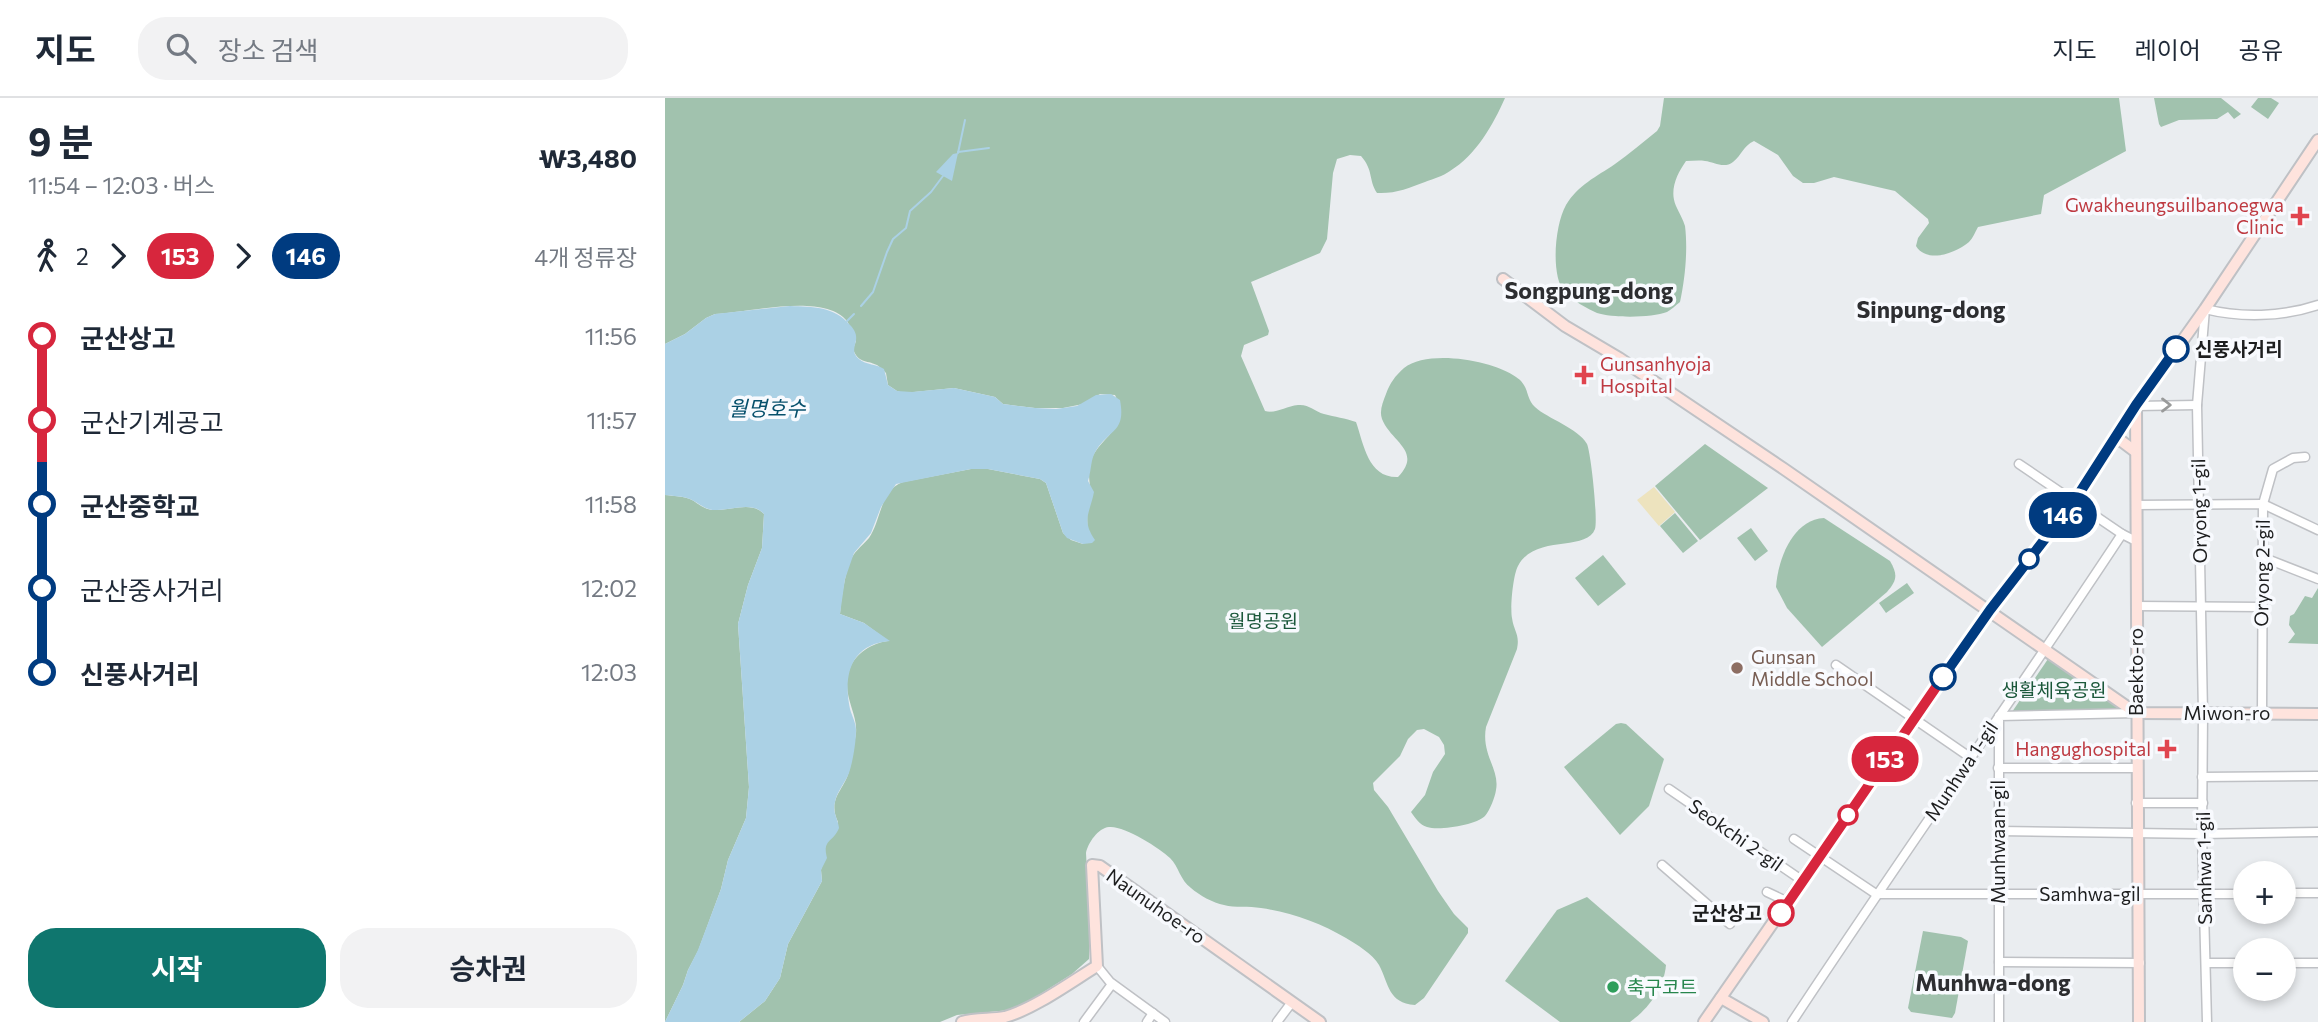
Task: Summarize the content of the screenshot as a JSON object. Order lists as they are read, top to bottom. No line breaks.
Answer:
{"streets":{"street":["Oryong 1-gil","Oryong 2-gil","Baekto-ro","Miwon-ro","Munhwa 1-gil","Seokchi 2-gil","Munhwaan-gil","Samhwa 1-gil","Samhwa-gil","Naunuhoe-ro"]},"crossings":[["Oryong 1-gil","Miwon-ro"],["Oryong 1-gil","Samhwa 1-gil"],["Oryong 2-gil","Miwon-ro"],["Baekto-ro","Miwon-ro"],["Baekto-ro","Samhwa-gil"],["Miwon-ro","Samhwa 1-gil"],["Munhwa 1-gil","Munhwaan-gil"],["Munhwa 1-gil","Samhwa-gil"],["Munhwaan-gil","Samhwa-gil"],["Samhwa 1-gil","Samhwa-gil"]],"districts":["Songpung-dong","Sinpung-dong","Munhwa-dong"],"water":["월명호수"],"parks":["월명공원","생활체육공원"],"places":{"health":["Gwakheungsuilbanoegwa Clinic","Gunsanhyoja Hospital","Hangughospital"],"other":["신풍사거리","Gunsan Middle School","군산상고","축구코트"]},"lines":["bus line 146","bus line 153"],"page":{"header":"지도","search":"장소 검색","nav":["지도","레이어","공유"],"heading":["9 분","11:54 – 12:03 · 버스","₩3,480"],"on_map":["153","146"],"legs":["2","153","146","4개 정류장"],"list":[{"name":"군산상고","value":"11:56"},{"name":"군산기계공고","value":"11:57"},{"name":"군산중학교","value":"11:58"},{"name":"군산중사거리","value":"12:02"},{"name":"신풍사거리","value":"12:03"}],"map_buttons":["+","−"],"buttons":["시작","승차권"]}}
